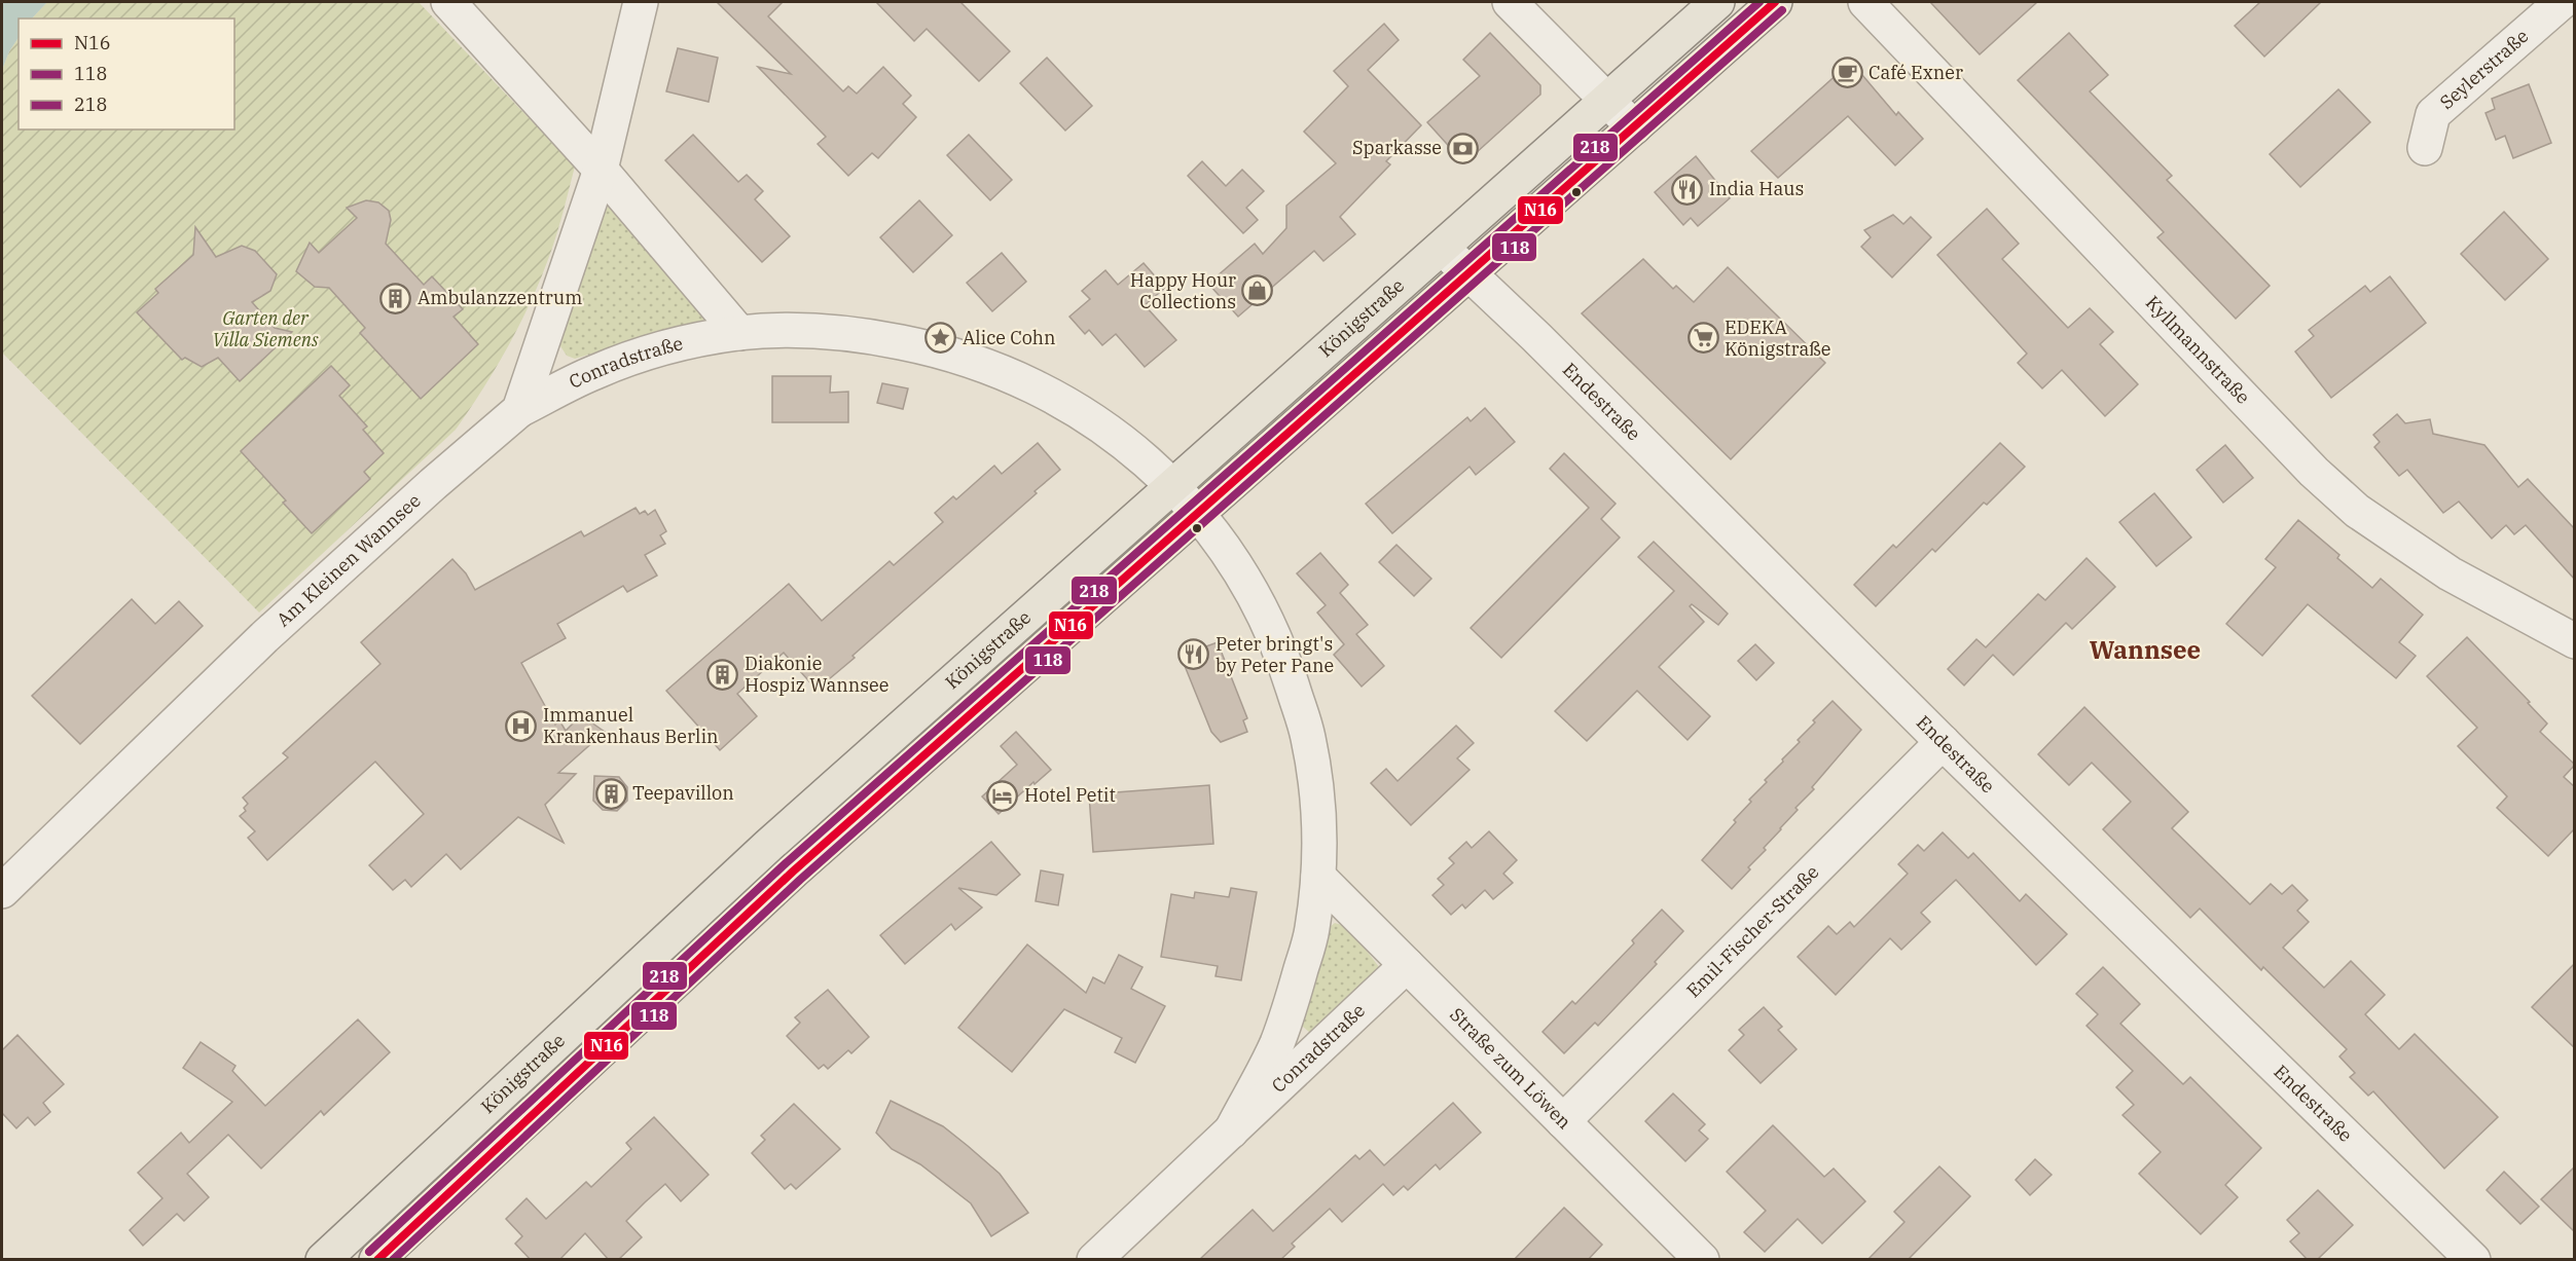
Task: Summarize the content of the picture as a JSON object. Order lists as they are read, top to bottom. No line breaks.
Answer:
{"streets":{"main road":["Königstraße"],"street":["Seylerstraße","Kyllmannstraße","Conradstraße","Endestraße","Am Kleinen Wannsee","Emil-Fischer-Straße","Straße zum Löwen"]},"crossings":[["Königstraße","Conradstraße"],["Königstraße","Endestraße"],["Conradstraße","Am Kleinen Wannsee"],["Conradstraße","Straße zum Löwen"],["Endestraße","Emil-Fischer-Straße"],["Emil-Fischer-Straße","Straße zum Löwen"]],"districts":["Wannsee"],"parks":["Garten der Villa Siemens"],"places":{"cafe":["Café Exner"],"bank":["Sparkasse"],"restaurant":["India Haus","Peter bringt's by Peter Pane"],"shop":["Happy Hour Collections"],"building":["Ambulanzzentrum","Diakonie Hospiz Wannsee","Teepavillon"],"place":["Alice Cohn"],"supermarket":["EDEKA Königstraße"],"hospital":["Immanuel Krankenhaus Berlin"],"hotel":["Hotel Petit"]},"lines":["transit line N16","transit line 218","transit line 118"],"legend":["N16","118","218"]}
